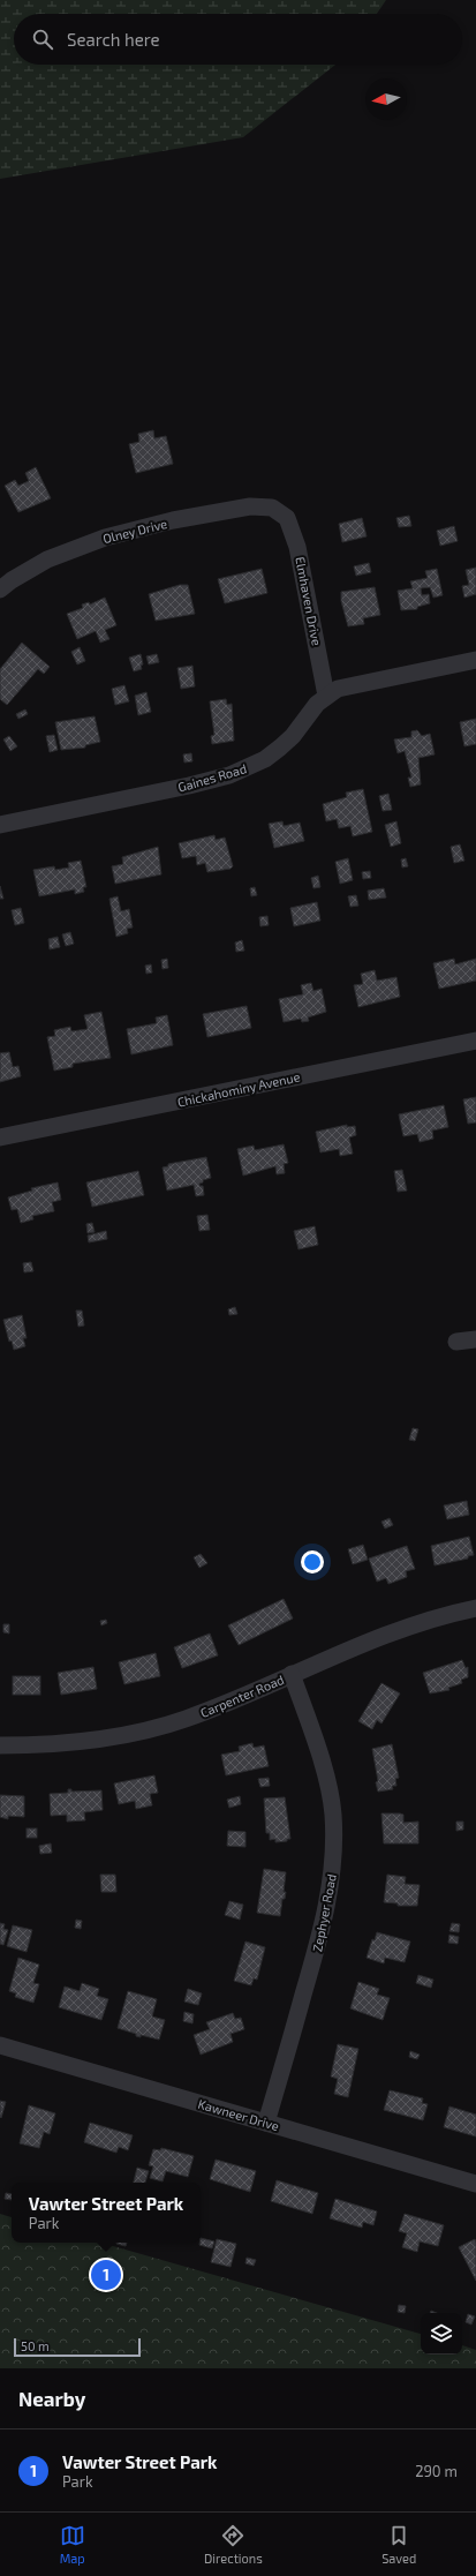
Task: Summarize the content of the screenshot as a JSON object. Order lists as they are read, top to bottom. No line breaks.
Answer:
{"streets":{"street":["Olney Drive","Elmhaven Drive","Gaines Road","Chickahominy Avenue","Carpenter Road","Zephyer Road","Kawneer Drive"]},"crossings":[["Olney Drive","Elmhaven Drive"],["Elmhaven Drive","Gaines Road"],["Carpenter Road","Zephyer Road"],["Zephyer Road","Kawneer Drive"]],"scale_bar":"50 m","north":"left","page":{"search":"Search here","popup":["Vawter Street Park","Park"],"pins":"1","scale":"50 m","heading":"Nearby","list":[{"mark":"1","name":"Vawter Street Park","note":"Park","value":"290 m"}],"nav":["Map","Directions","Saved"]}}
